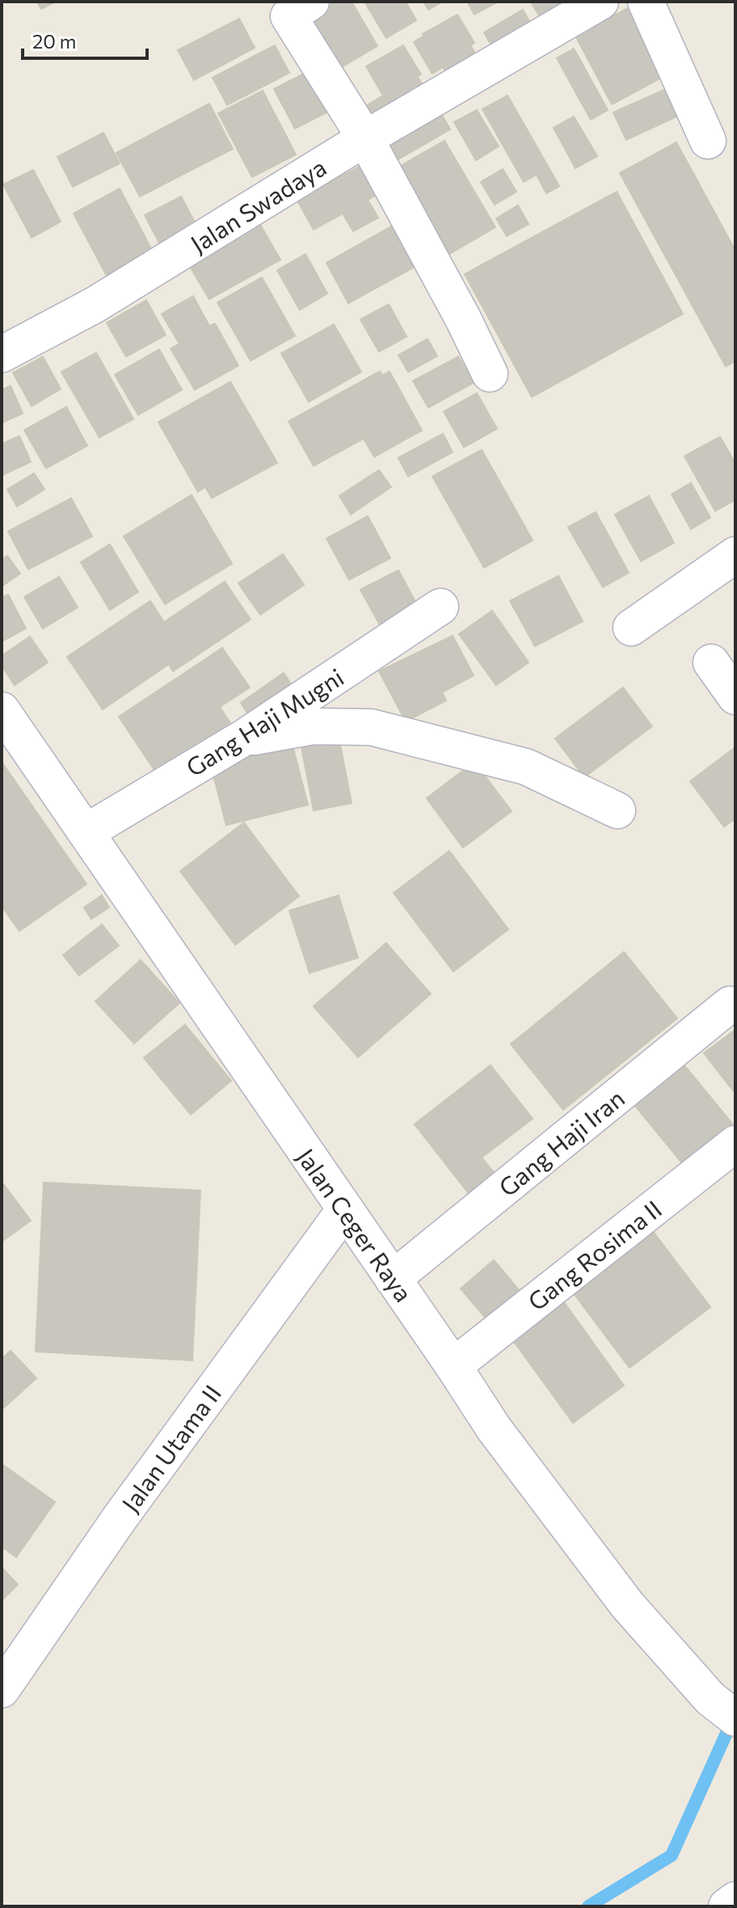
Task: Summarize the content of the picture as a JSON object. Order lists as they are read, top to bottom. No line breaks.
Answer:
{"streets":{"street":["Jalan Swadaya","Gang Haji Mugni","Gang Haji Iran","Jalan Ceger Raya","Gang Rosima II","Jalan Utama II"]},"crossings":[["Gang Haji Mugni","Jalan Ceger Raya"],["Gang Haji Iran","Jalan Ceger Raya"],["Jalan Ceger Raya","Gang Rosima II"],["Jalan Ceger Raya","Jalan Utama II"]],"scale_bar":"20 m"}
